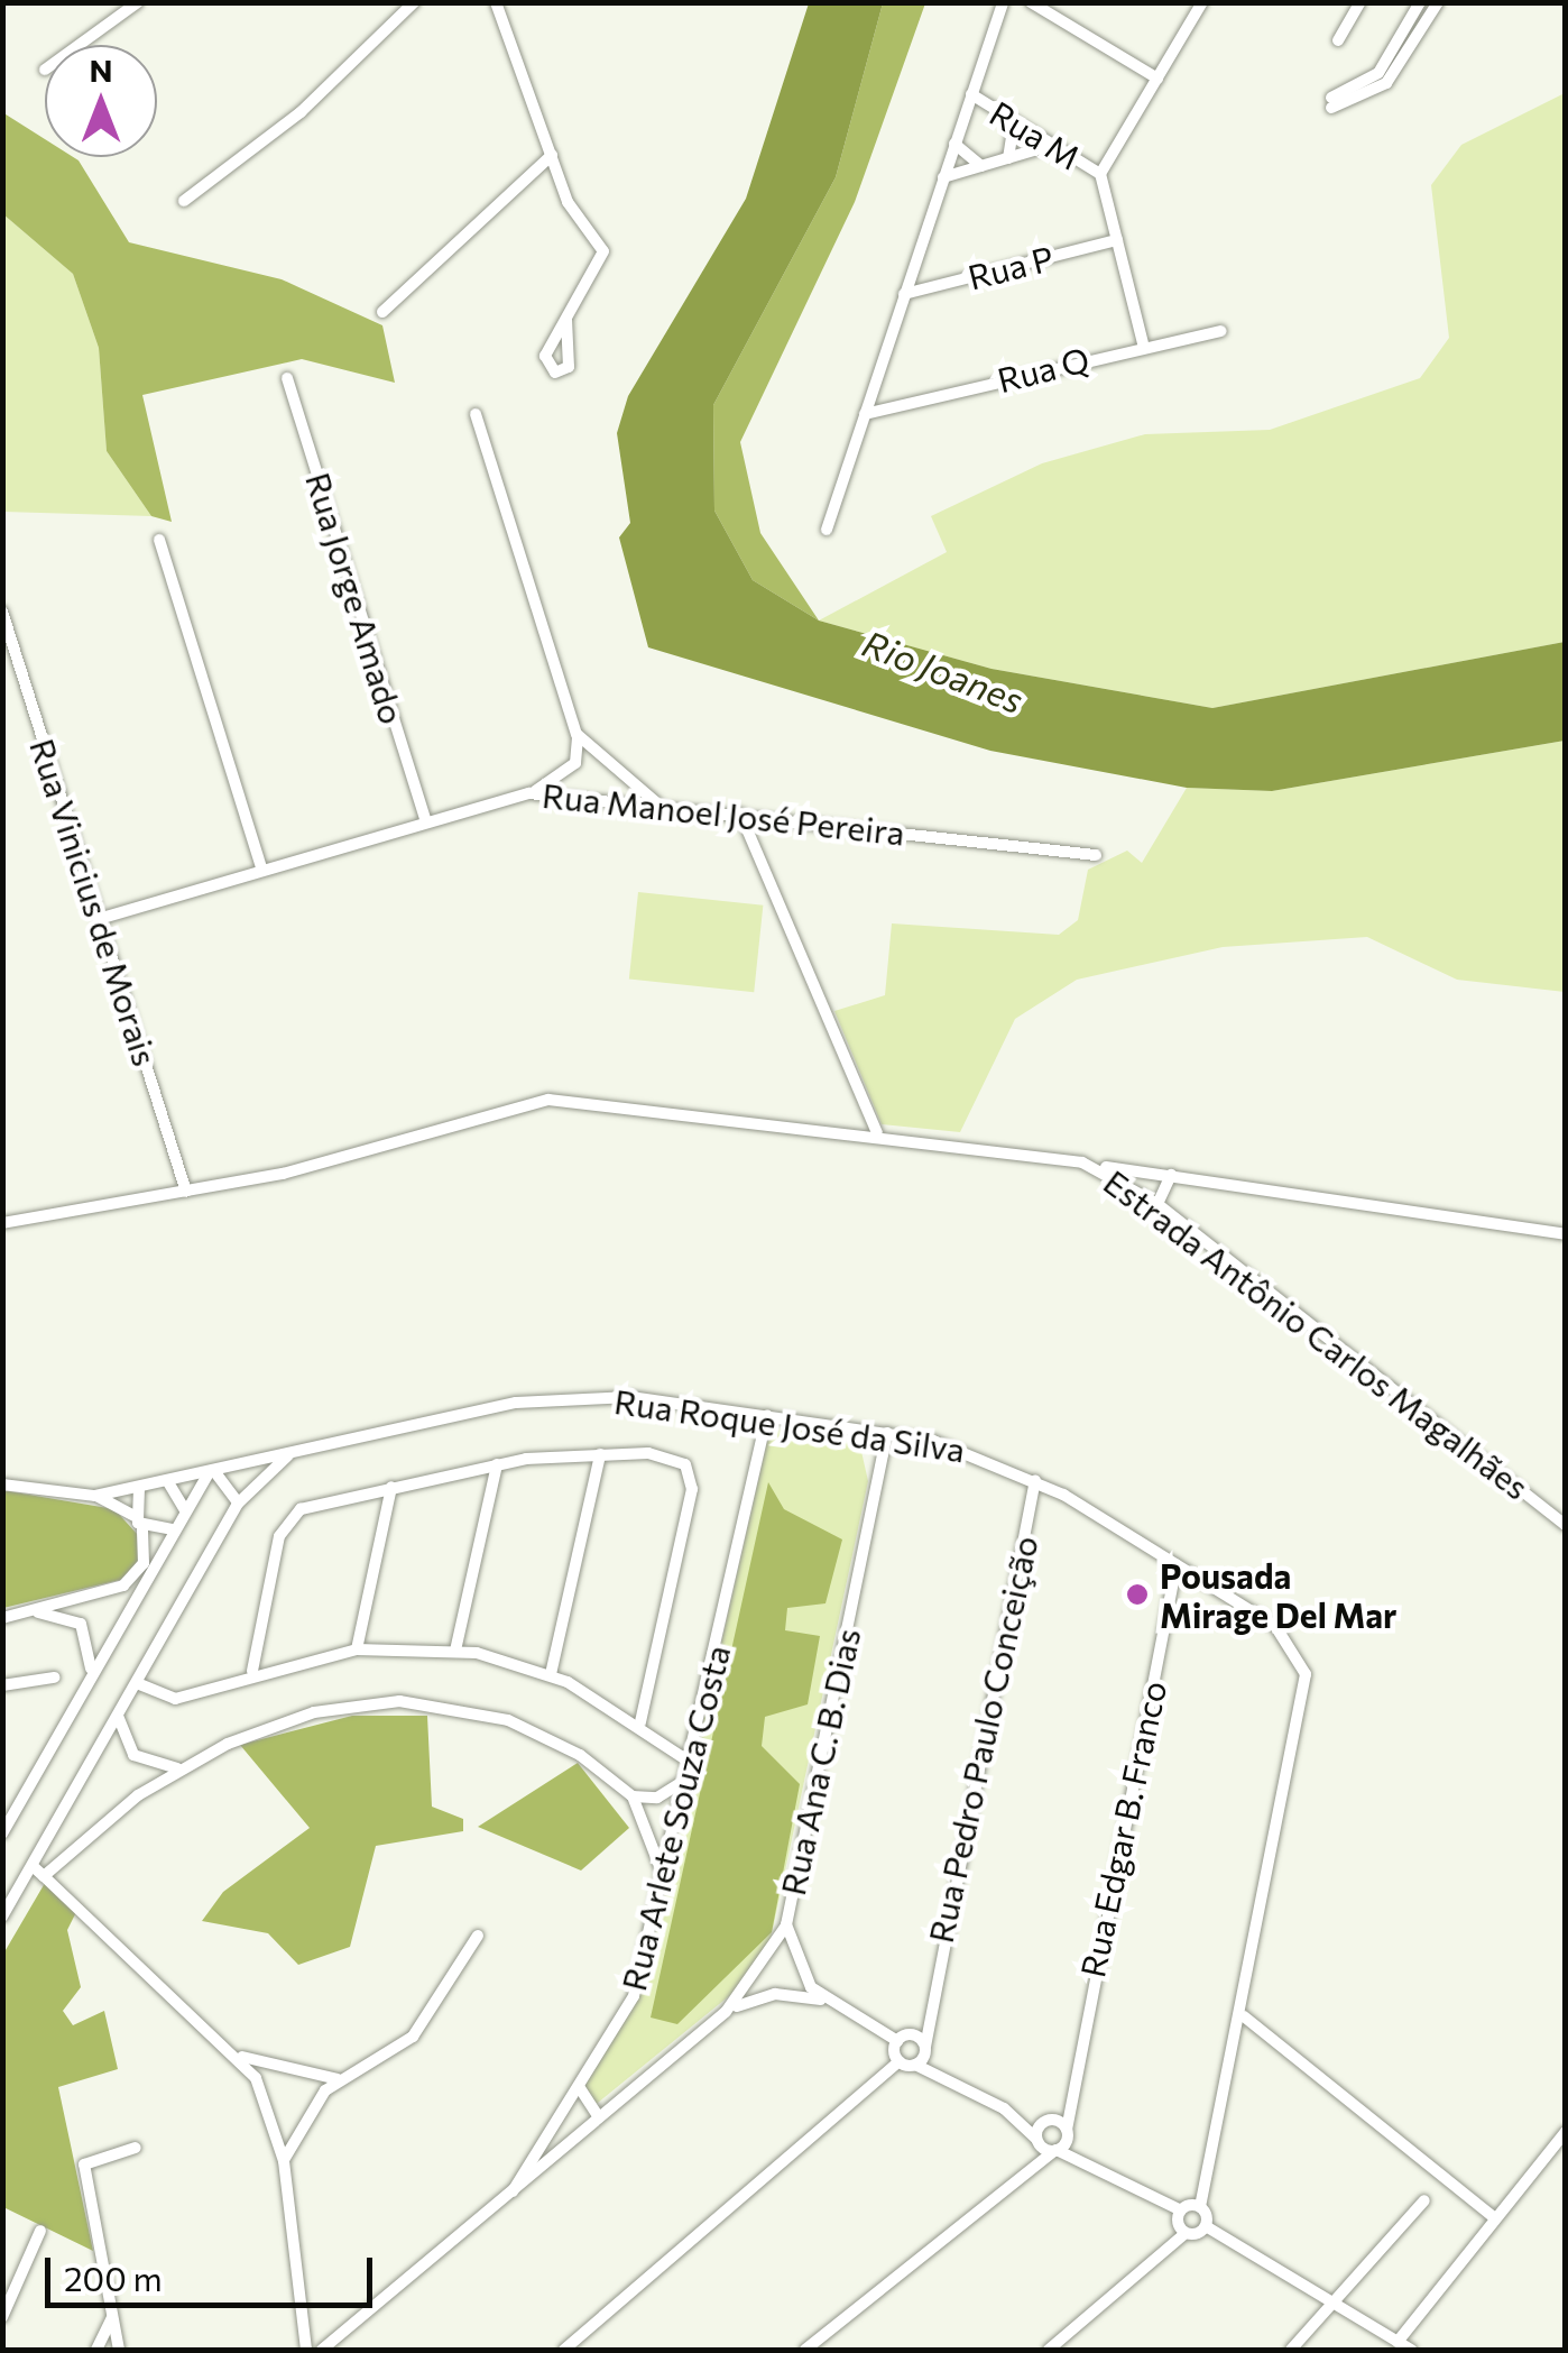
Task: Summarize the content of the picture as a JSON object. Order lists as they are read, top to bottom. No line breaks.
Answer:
{"streets":{"street":["Rua M","Rua P","Rua Q","Rua Jorge Amado","Rua Manoel José Pereira","Rua Vinicius de Morais","Estrada Antônio Carlos Magalhães","Rua Roque José da Silva","Rua Pedro Paulo Conceição","Rua Ana C. B. Dias","Rua Arlete Souza Costa","Rua Edgar B. Franco"]},"crossings":[["Rua Jorge Amado","Rua Manoel José Pereira"],["Rua Manoel José Pereira","Rua Vinicius de Morais"],["Rua Vinicius de Morais","Estrada Antônio Carlos Magalhães"],["Rua Roque José da Silva","Rua Pedro Paulo Conceição"],["Rua Roque José da Silva","Rua Ana C. B. Dias"],["Rua Roque José da Silva","Rua Arlete Souza Costa"],["Rua Roque José da Silva","Rua Edgar B. Franco"],["Rua Pedro Paulo Conceição","Rua Ana C. B. Dias"]],"water":["Rio Joanes"],"places":["Pousada Mirage Del Mar"],"scale_bar":"200 m","north":"top"}
